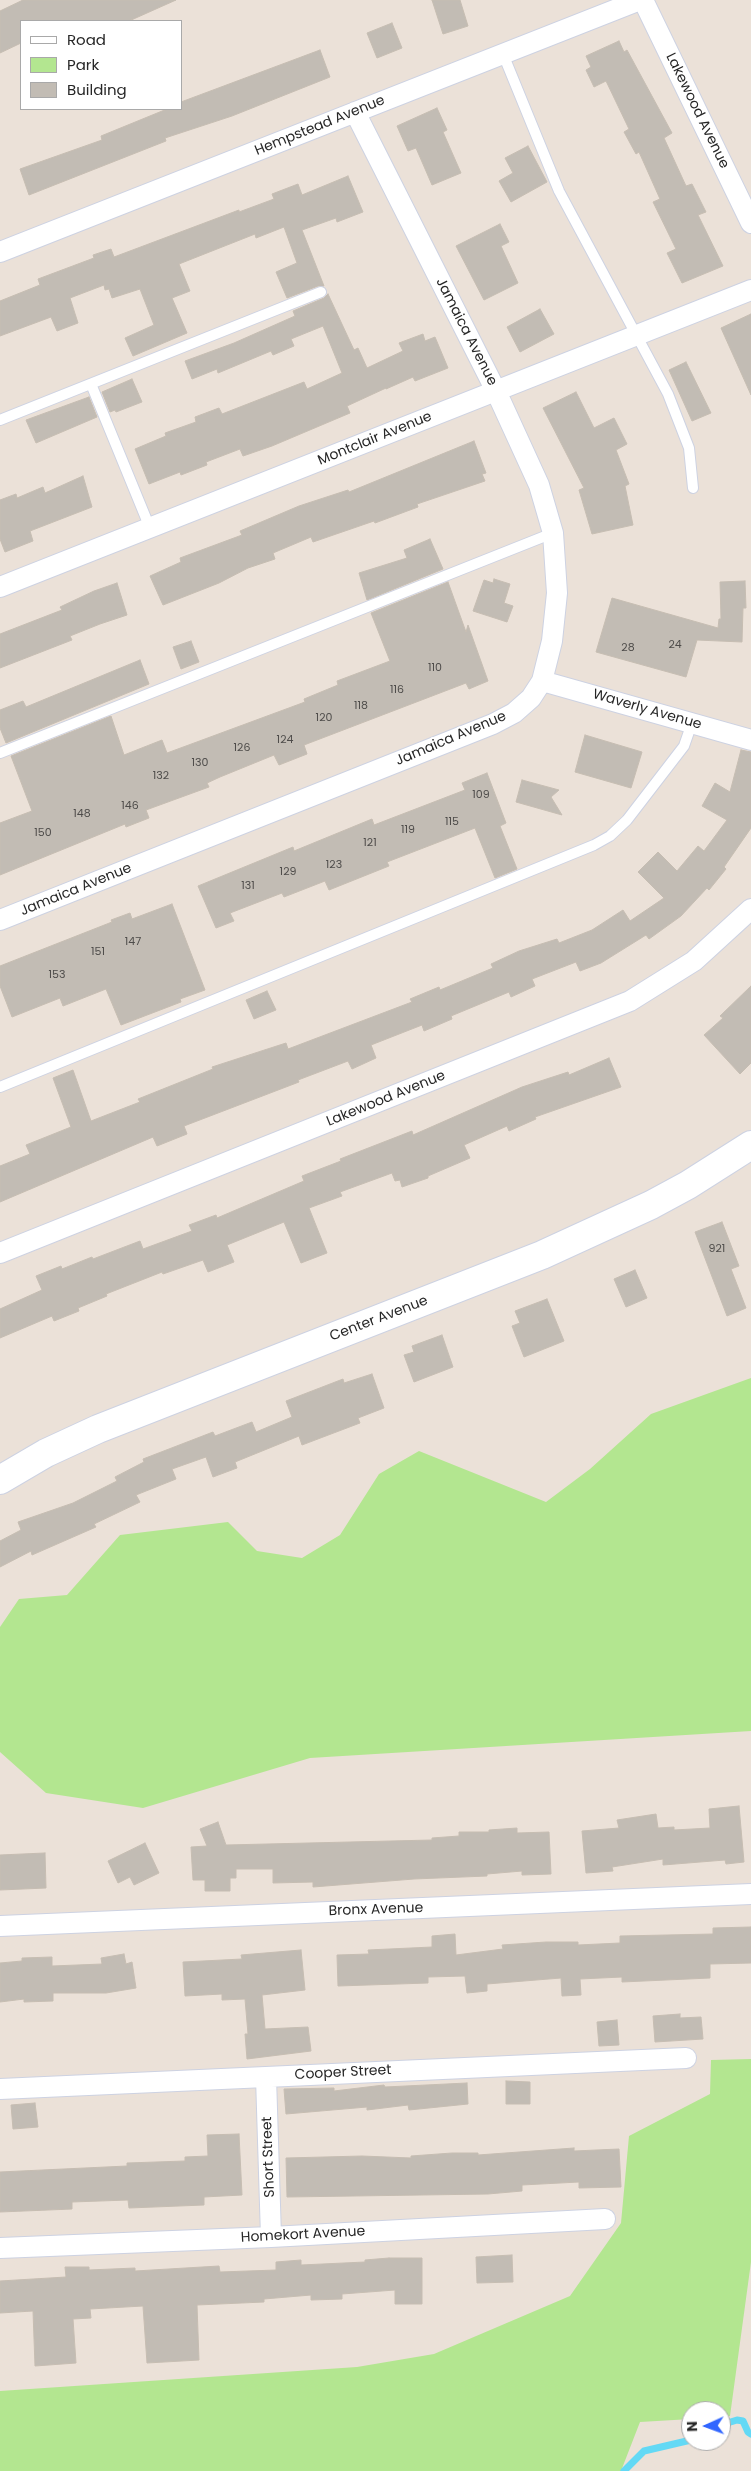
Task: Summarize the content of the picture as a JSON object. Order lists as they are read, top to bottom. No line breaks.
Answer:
{"streets":{"street":["Lakewood Avenue","Hempstead Avenue","Jamaica Avenue","Montclair Avenue","Waverly Avenue","Center Avenue","Bronx Avenue","Cooper Street","Short Street","Homekort Avenue"]},"crossings":[["Hempstead Avenue","Jamaica Avenue"],["Jamaica Avenue","Montclair Avenue"],["Jamaica Avenue","Waverly Avenue"],["Cooper Street","Short Street"],["Short Street","Homekort Avenue"]],"house_numbers":["24","28","110","116","118","120","124","126","130","132","109","146","148","115","119","150","121","123","129","131","147","151","153","921"],"legend":["Road","Park","Building"],"north":"left"}
